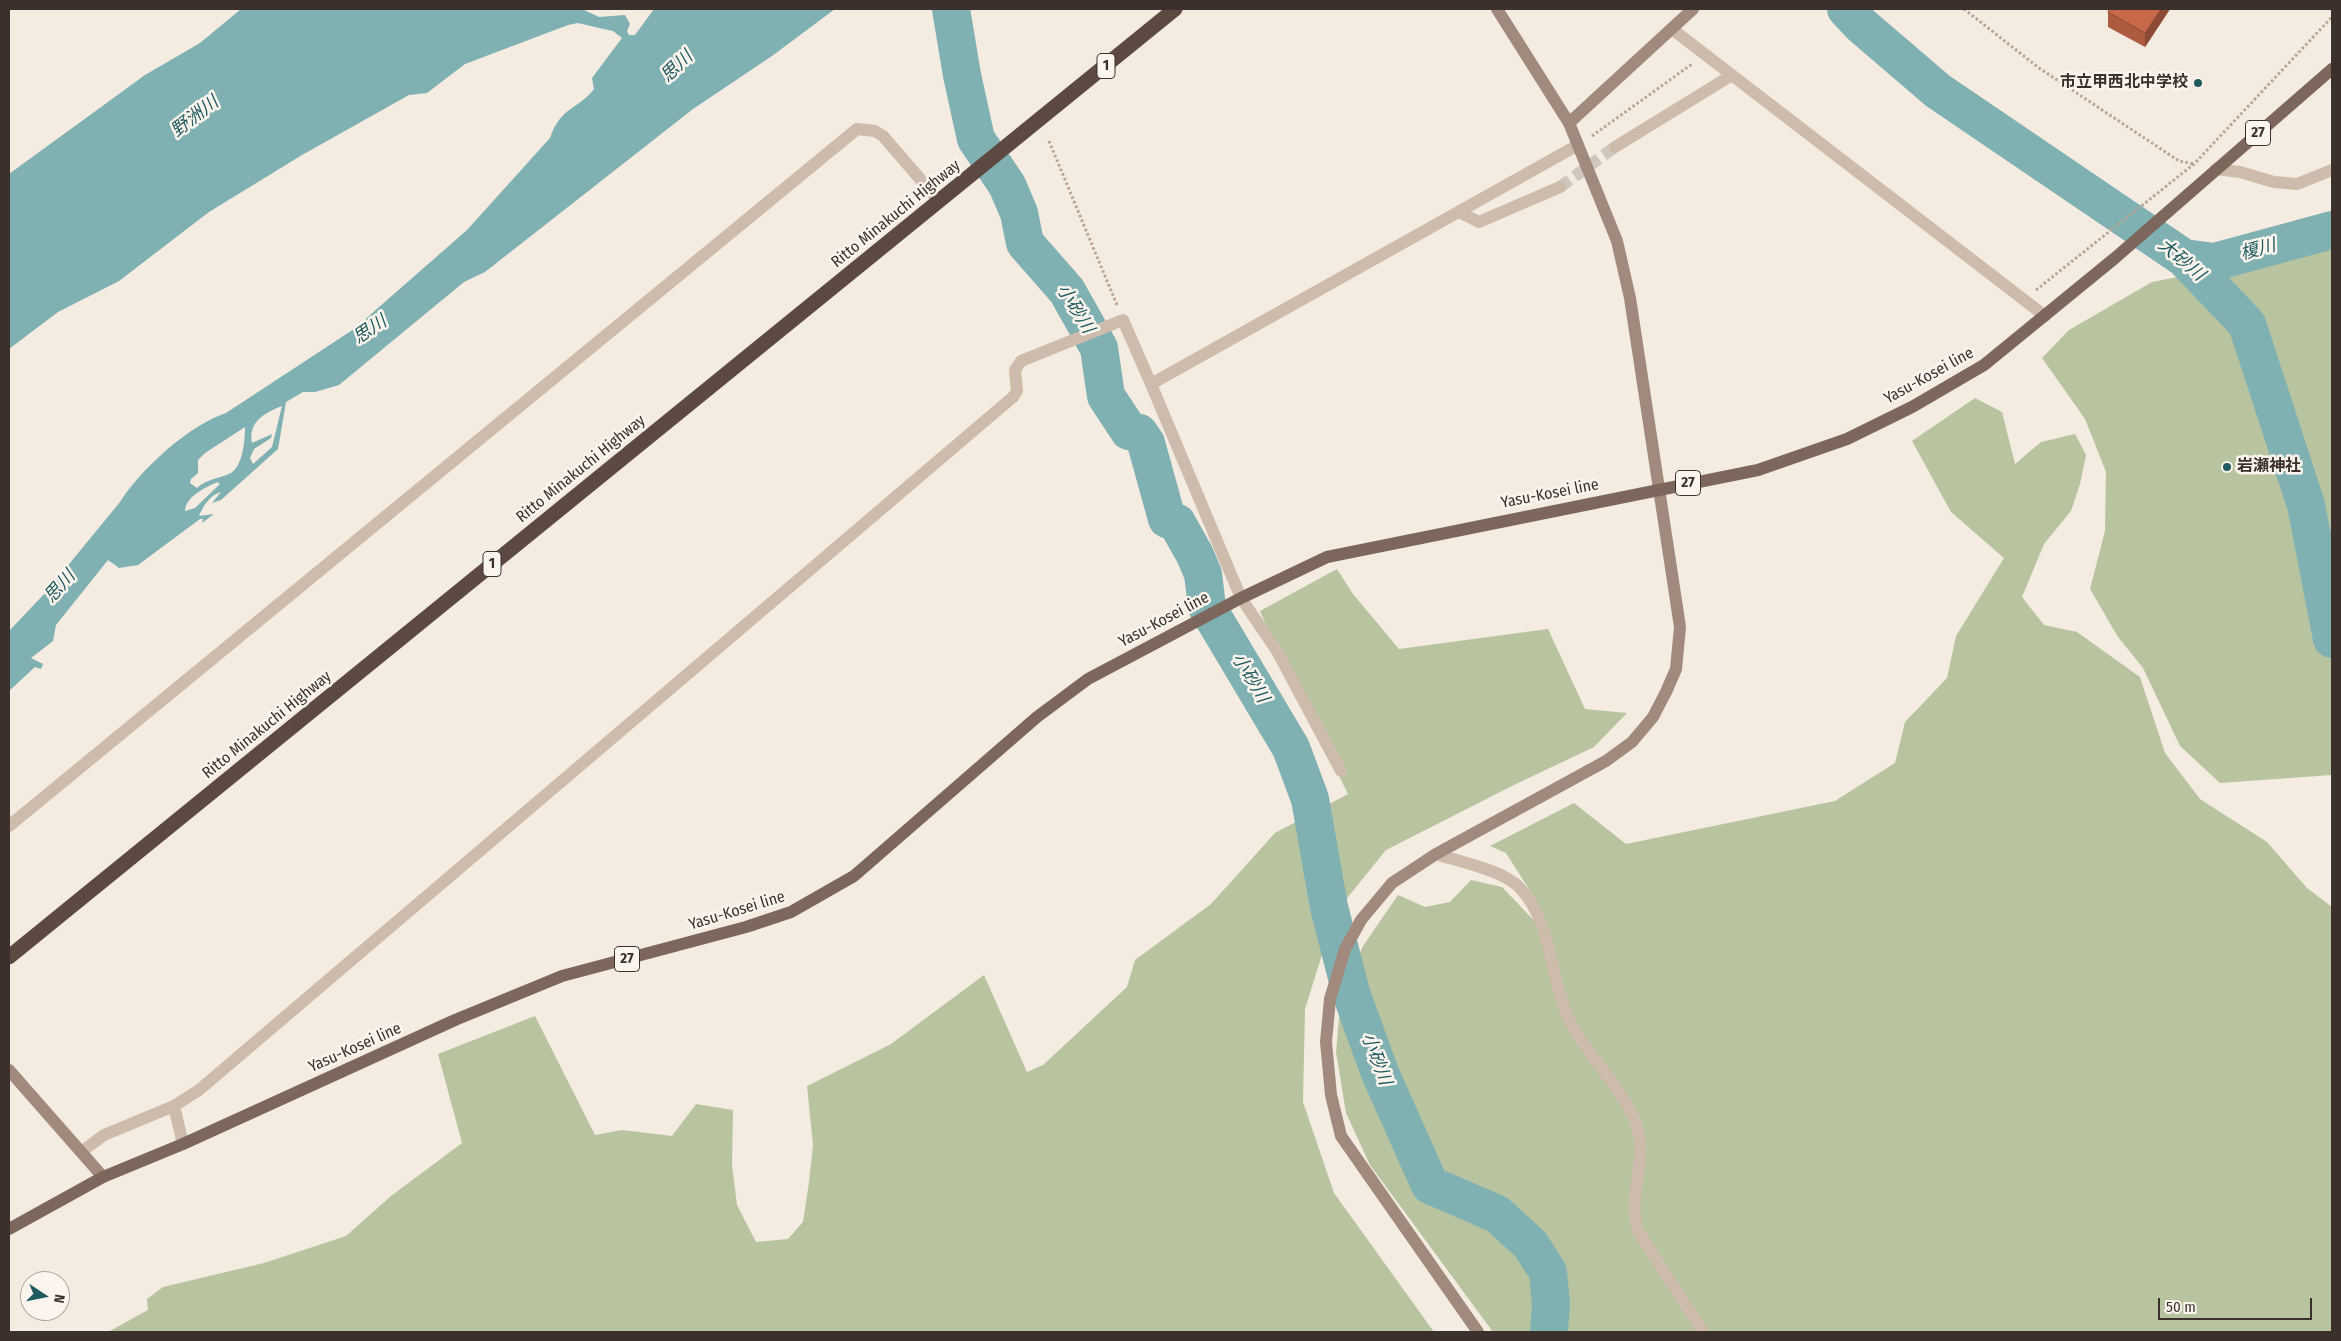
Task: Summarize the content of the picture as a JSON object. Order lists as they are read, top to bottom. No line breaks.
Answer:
{"streets":{"highway":["1","Ritto Minakuchi Highway"],"main road":["27","Yasu-Kosei line"]},"water":["思川","野洲川","榎川","大砂川","小砂川"],"places":["市立甲西北中学校","岩瀬神社"],"scale_bar":"50 m","north":"right"}
